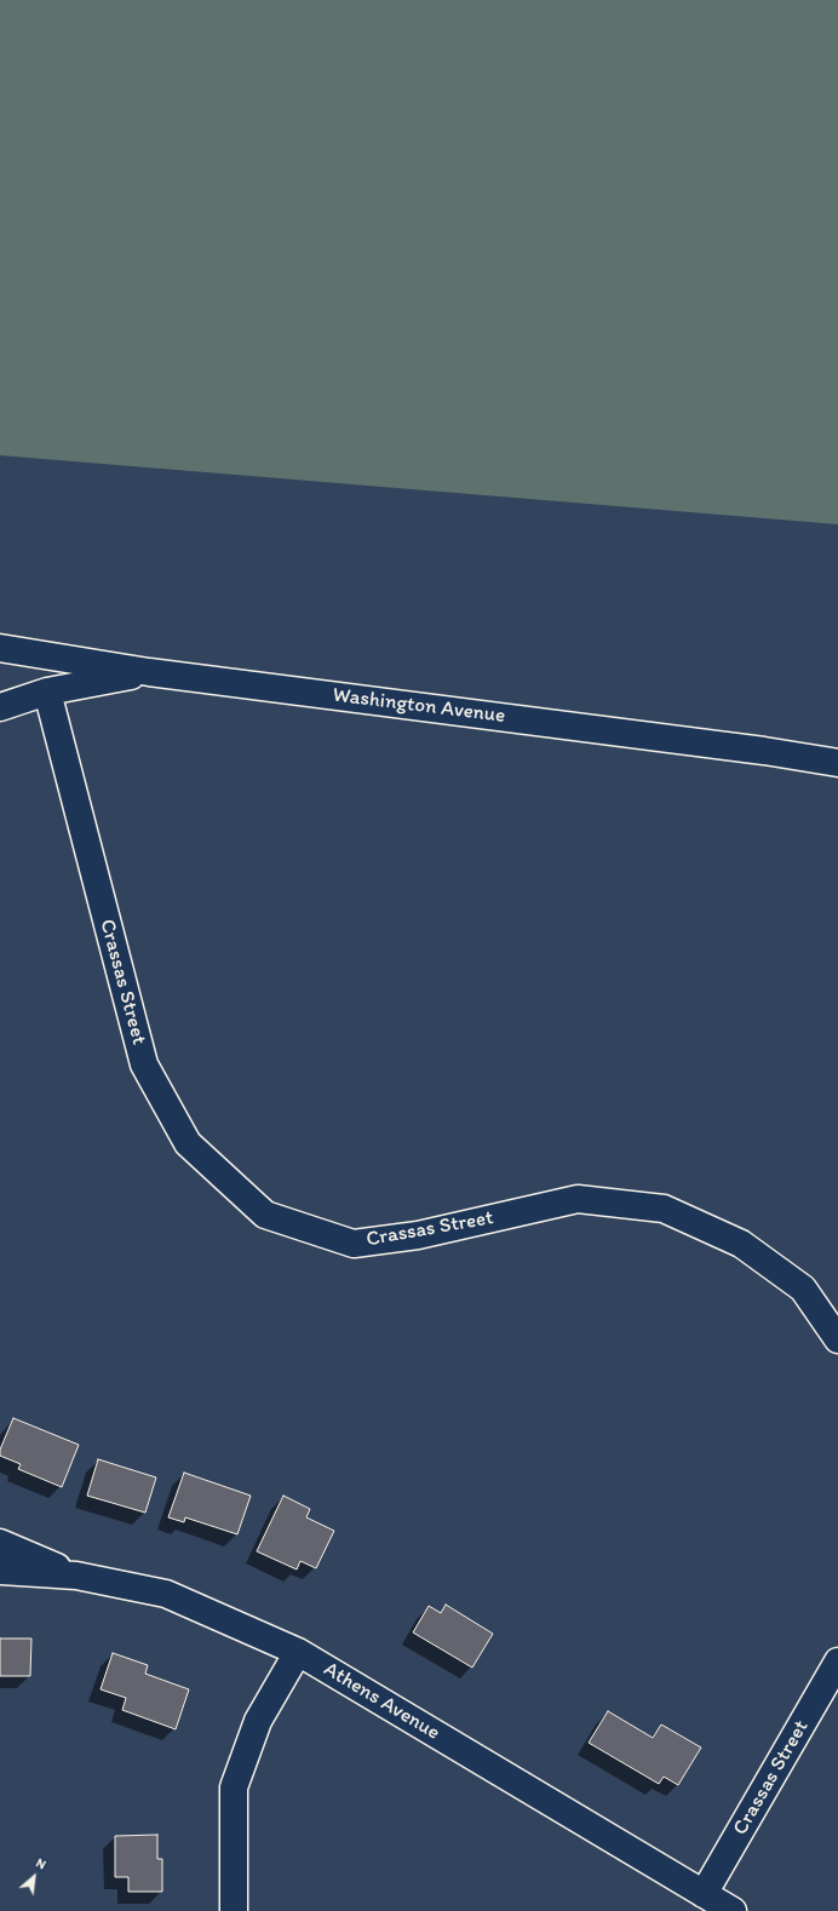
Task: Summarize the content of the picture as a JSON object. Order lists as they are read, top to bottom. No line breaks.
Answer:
{"streets":{"street":["Washington Avenue","Crassas Street","Athens Avenue"]},"crossings":[["Crassas Street","Athens Avenue"]],"north":"top right"}
